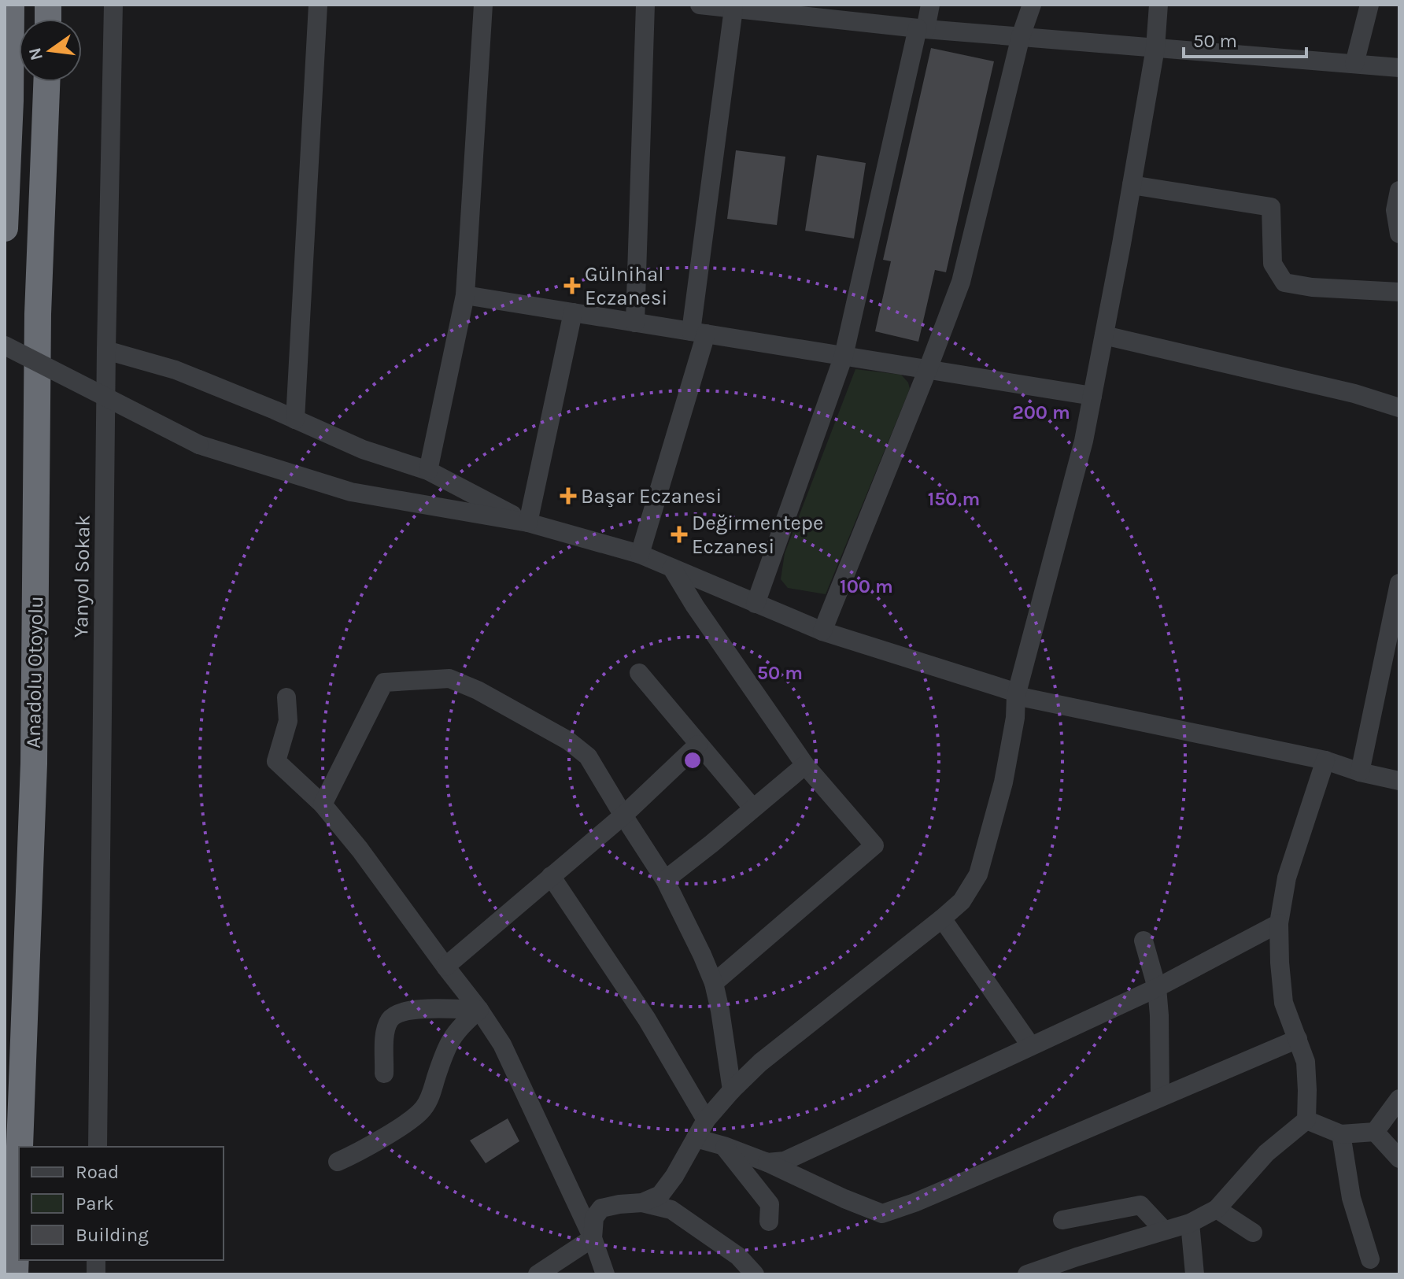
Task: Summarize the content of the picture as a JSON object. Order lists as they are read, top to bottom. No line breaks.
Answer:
{"streets":{"highway":["Anadolu Otoyolu"],"street":["Yanyol Sokak"]},"places":{"health":["Gülnihal Eczanesi","Başar Eczanesi","Değirmentepe Eczanesi"]},"legend":["Road","Park","Building"],"scale_bar":"50 m","north":"left","rings":["200 m","150 m","100 m","50 m"]}
